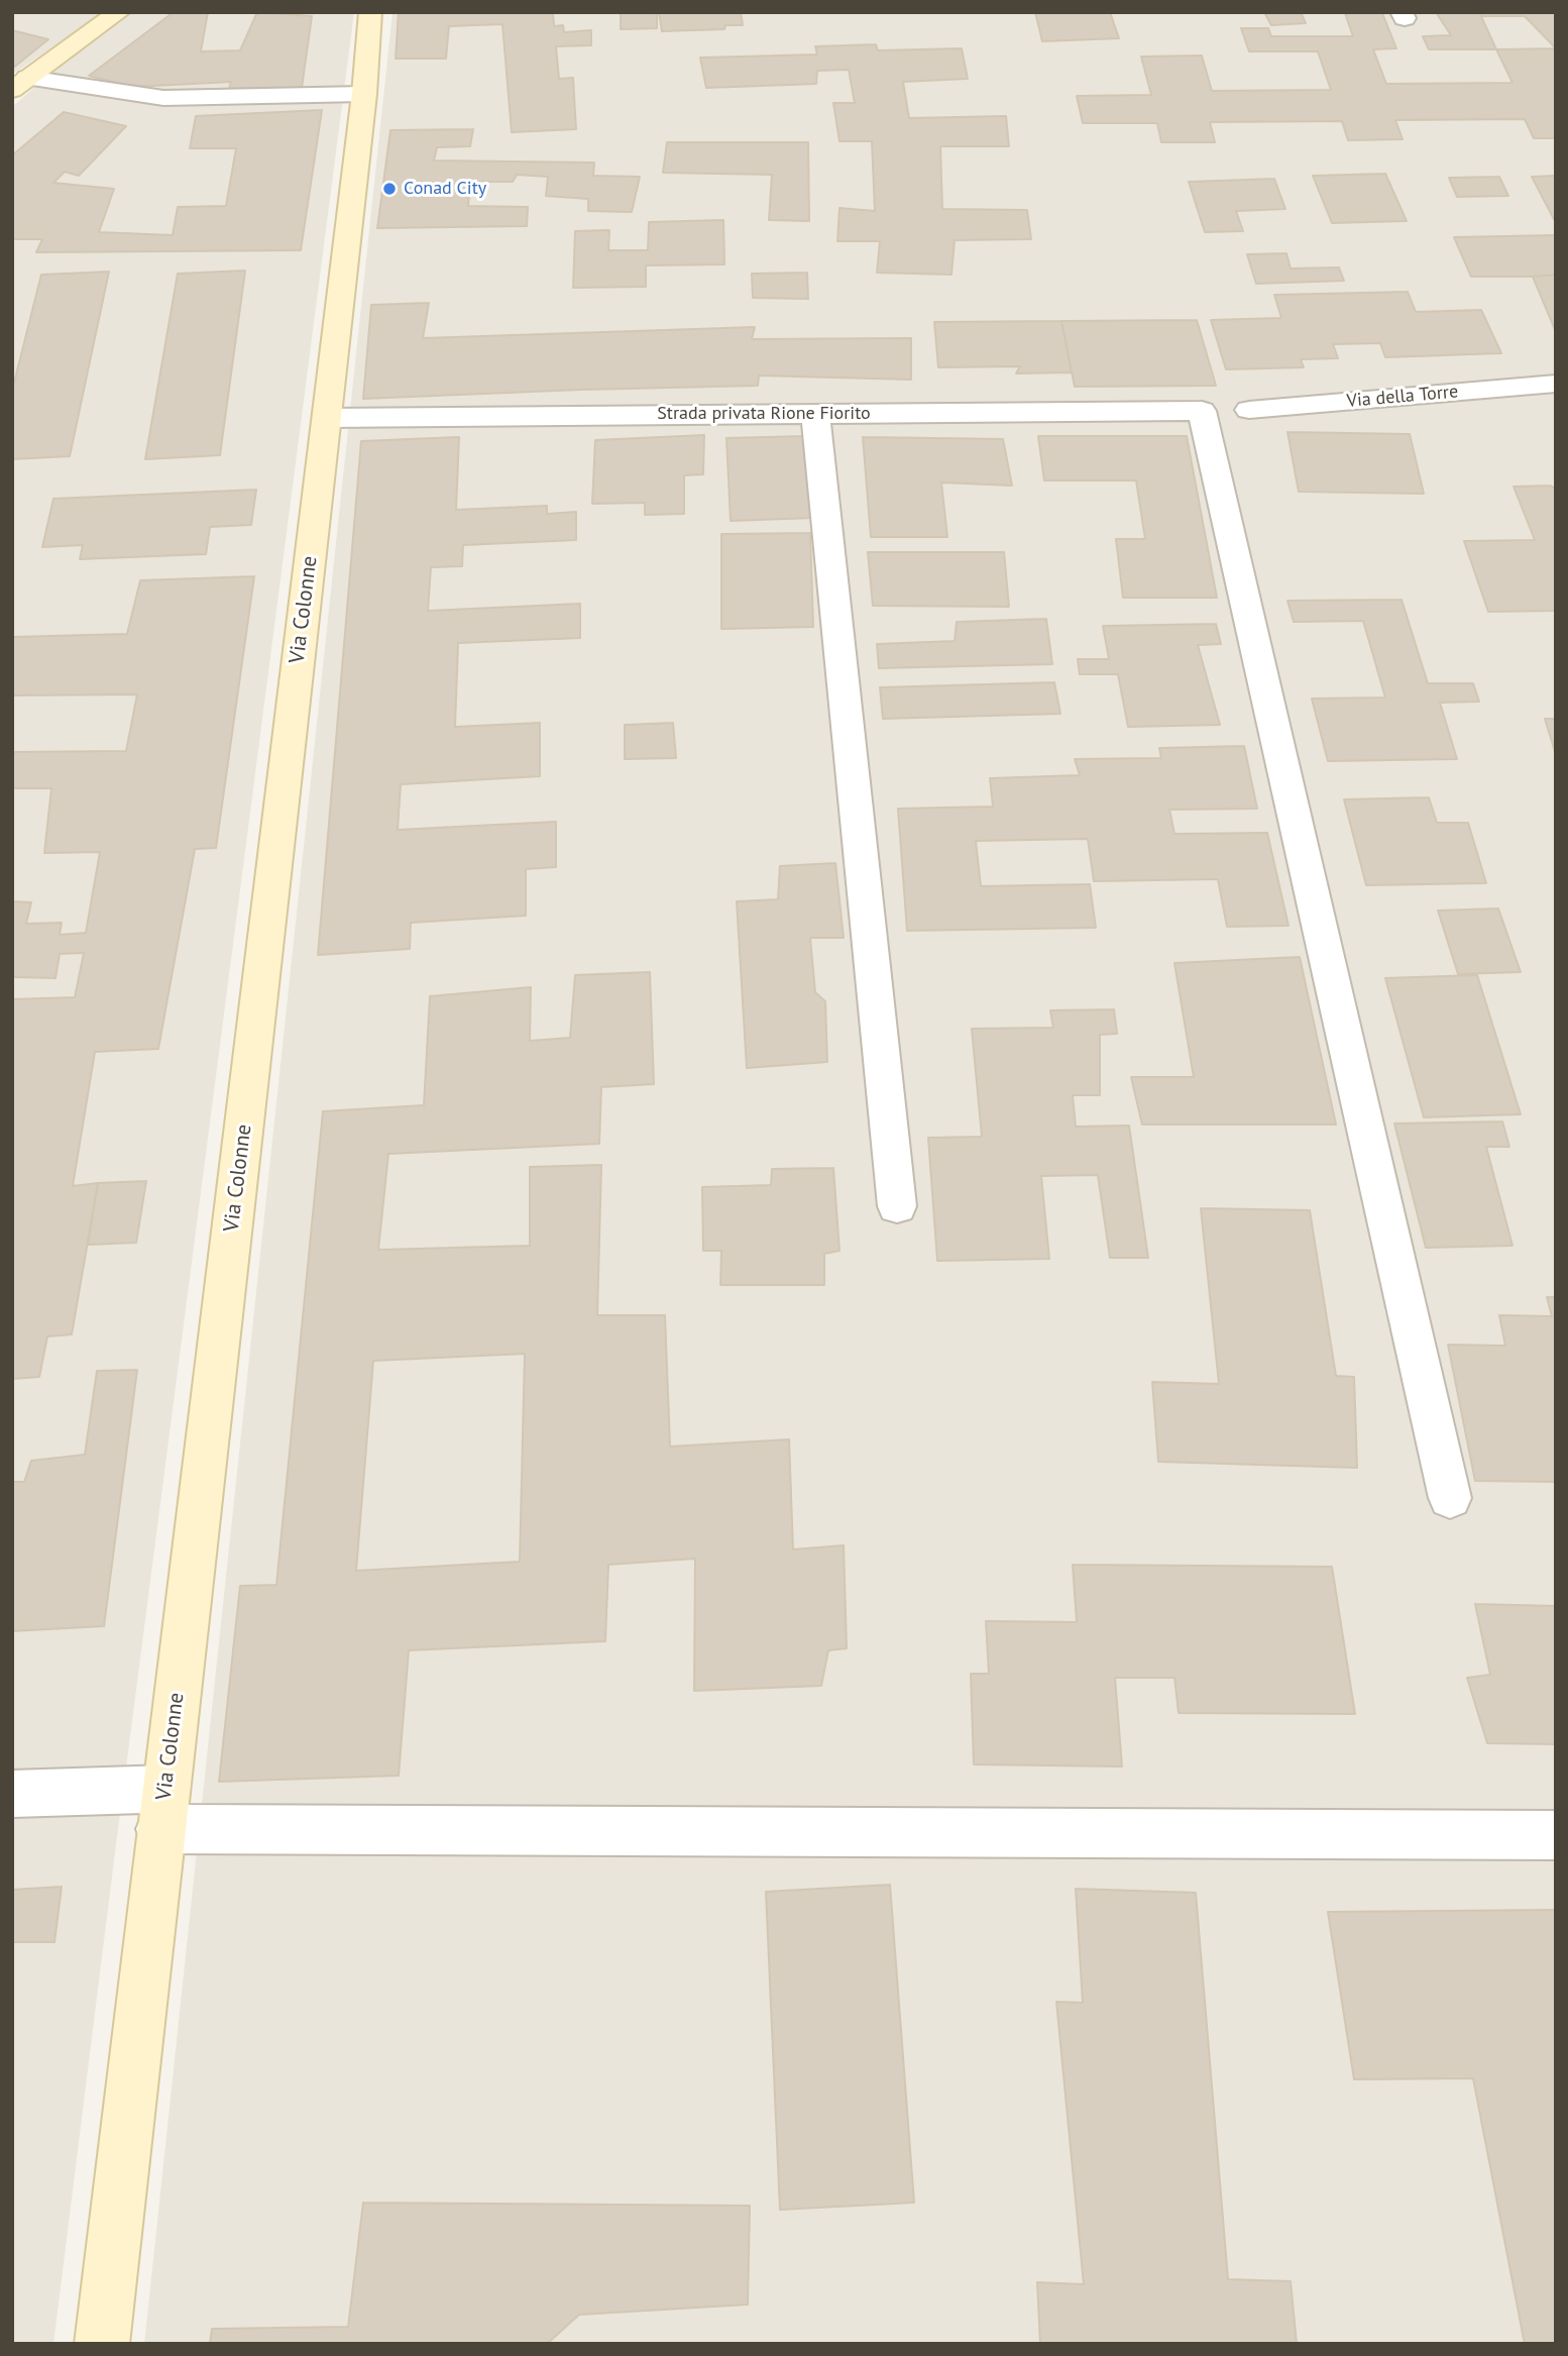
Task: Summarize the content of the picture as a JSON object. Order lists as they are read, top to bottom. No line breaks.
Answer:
{"streets":{"main road":["Via Colonne"],"street":["Via della Torre","Strada privata Rione Fiorito"]},"crossings":[["Strada privata Rione Fiorito","Via Colonne"]],"places":["Conad City"]}
